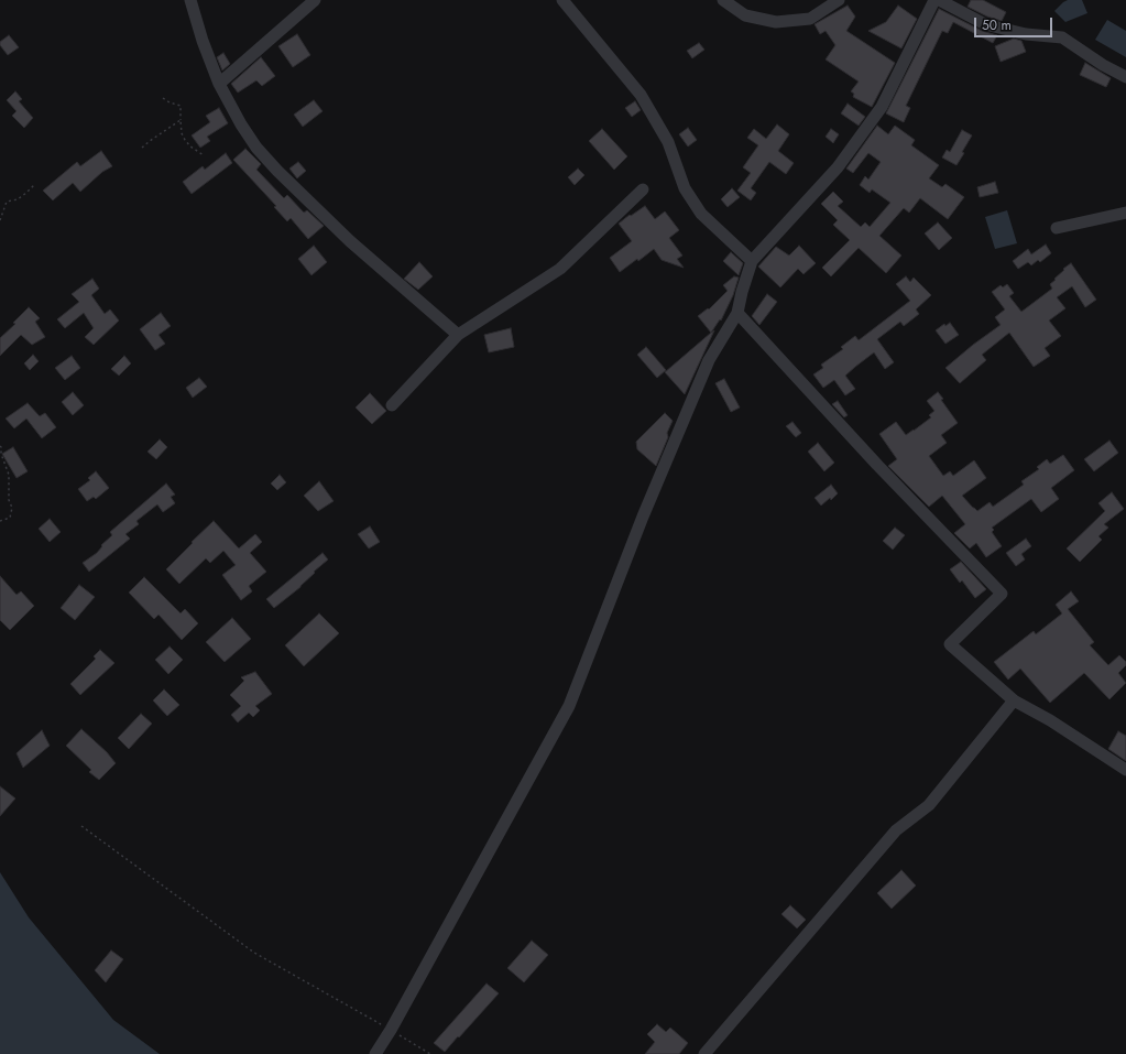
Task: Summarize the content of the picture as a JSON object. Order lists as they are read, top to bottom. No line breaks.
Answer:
{"scale_bar":"50 m"}
